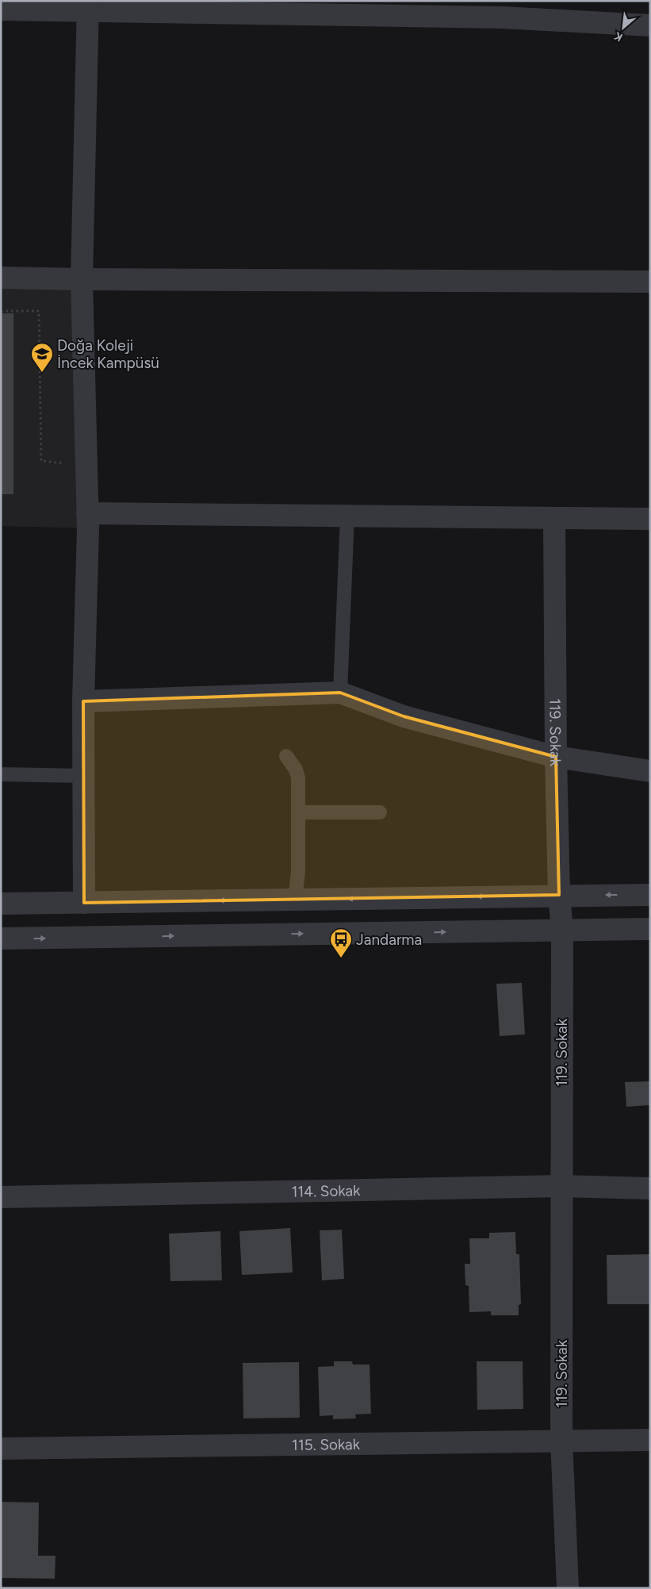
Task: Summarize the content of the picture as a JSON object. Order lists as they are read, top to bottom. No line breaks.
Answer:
{"streets":{"street":["119. Sokak","114. Sokak","115. Sokak"]},"crossings":[["119. Sokak","114. Sokak"],["119. Sokak","115. Sokak"]],"places":{"school or university":["Doğa Koleji İncek Kampüsü"],"bus stop":["Jandarma"]},"north":"bottom left"}
